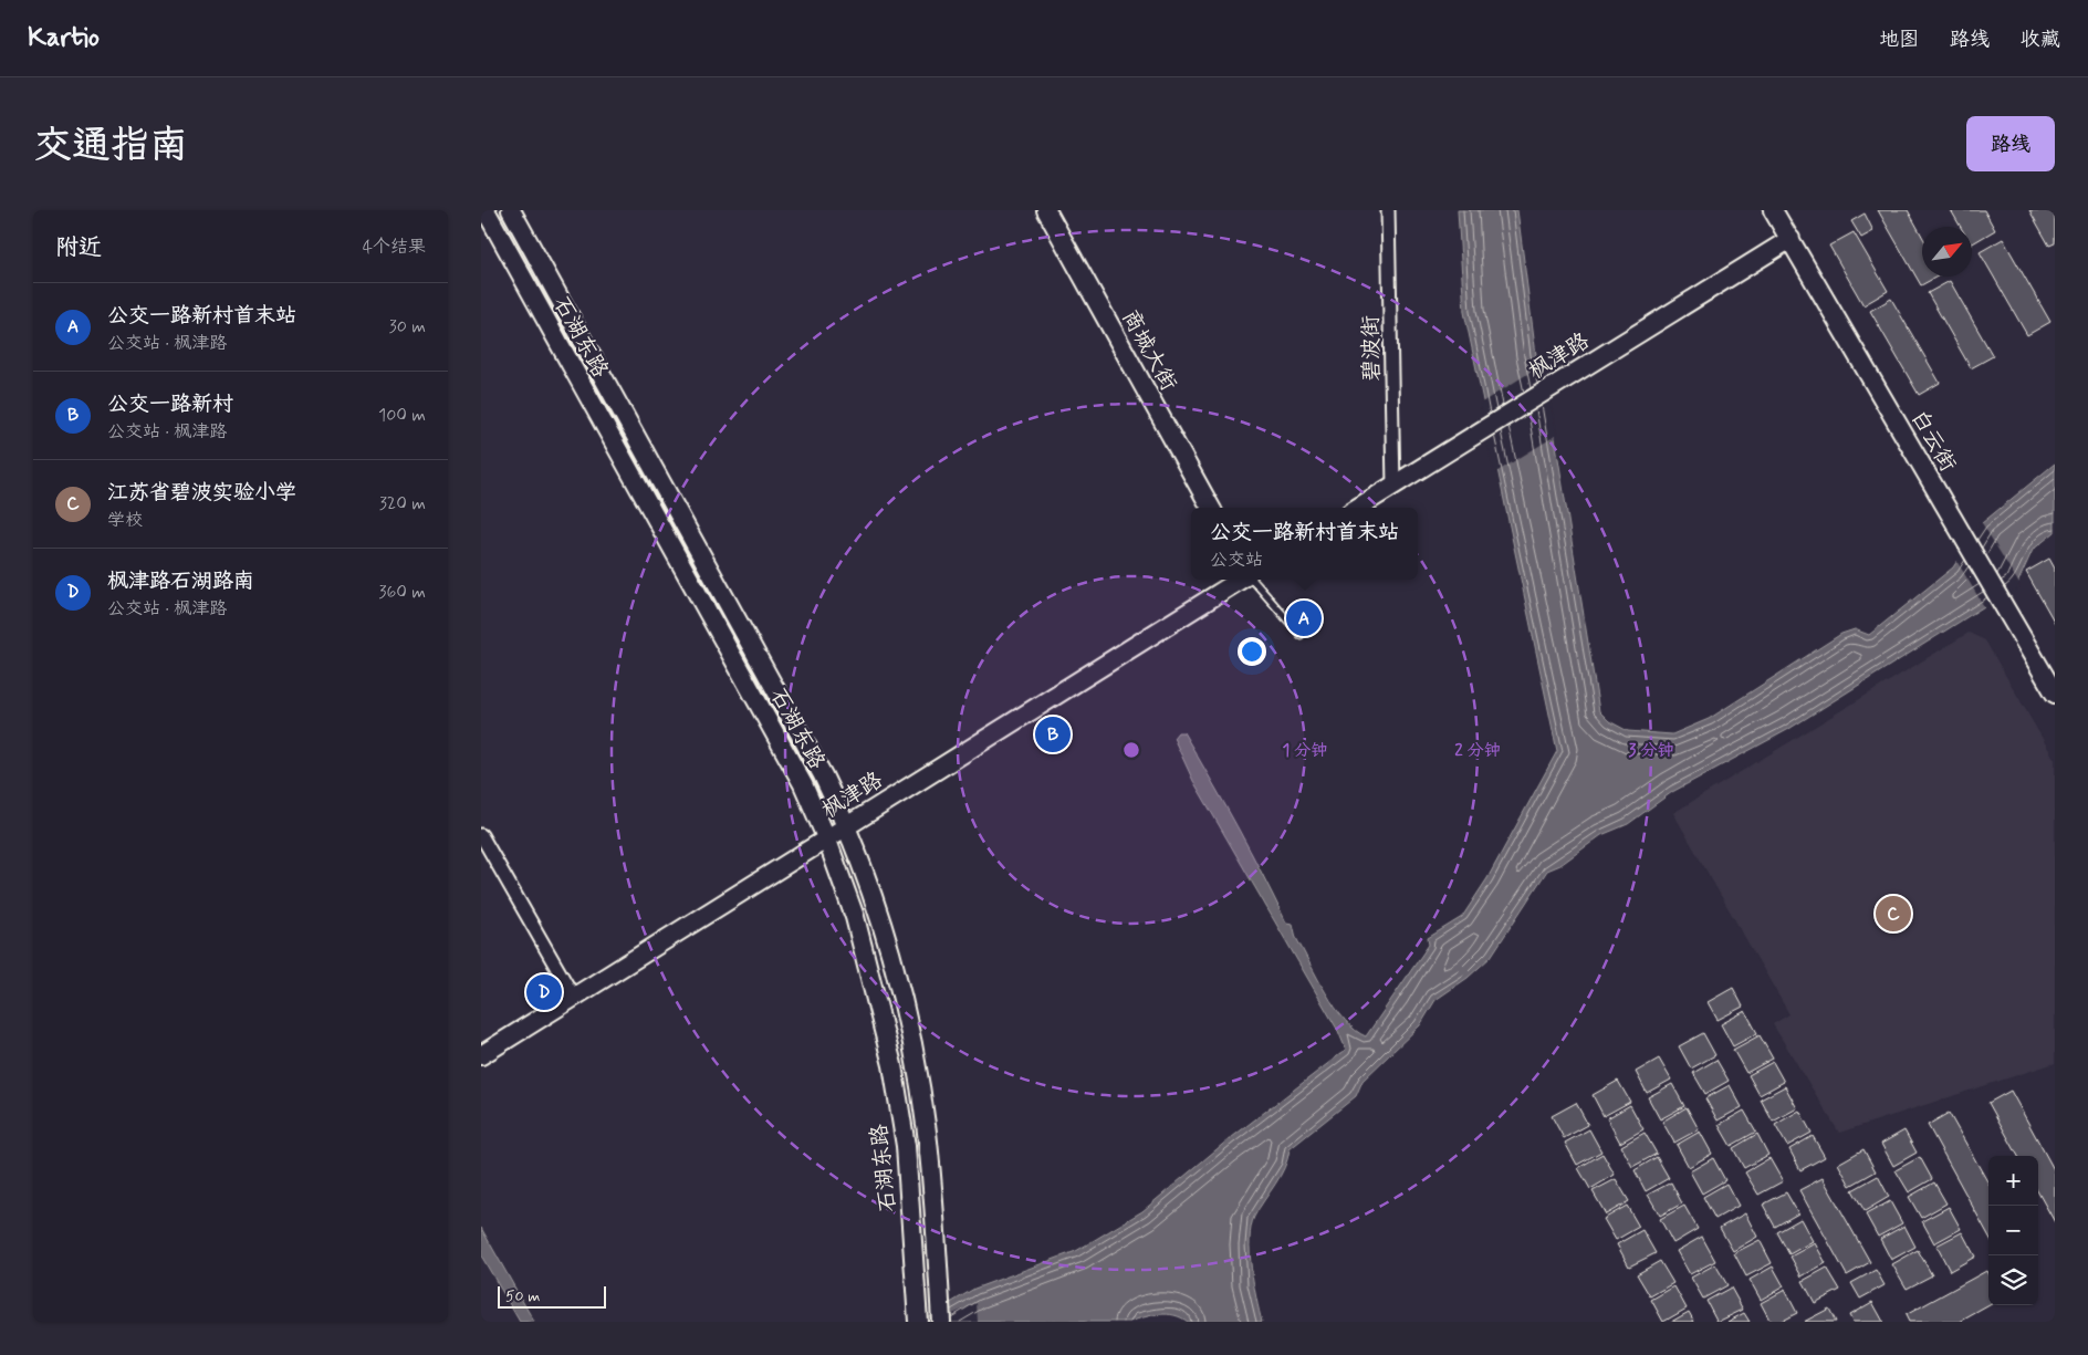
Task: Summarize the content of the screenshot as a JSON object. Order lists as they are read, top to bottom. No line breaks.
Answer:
{"streets":{"main road":["石湖东路","商城大街","枫津路","白云街"],"street":["碧波街"]},"crossings":[["石湖东路","枫津路"],["碧波街","枫津路"],["枫津路","白云街"]],"scale_bar":"50 m","north":"top right","page":{"header":"Kartio","nav":["地图","路线","收藏"],"buttons":"路线","title":"交通指南","heading":["附近","4个结果"],"list":[{"mark":"A","name":"公交一路新村首末站","note":"公交站 · 枫津路","value":"30 m"},{"mark":"B","name":"公交一路新村","note":"公交站 · 枫津路","value":"100 m"},{"mark":"C","name":"江苏省碧波实验小学","note":"学校","value":"320 m"},{"mark":"D","name":"枫津路石湖路南","note":"公交站 · 枫津路","value":"360 m"}],"popup":["公交一路新村首末站","公交站"],"pins":["A","B","C","D"],"map_buttons":["+","−"],"scale":"50 m"},"rings":["1 分钟","2 分钟","3 分钟"]}
